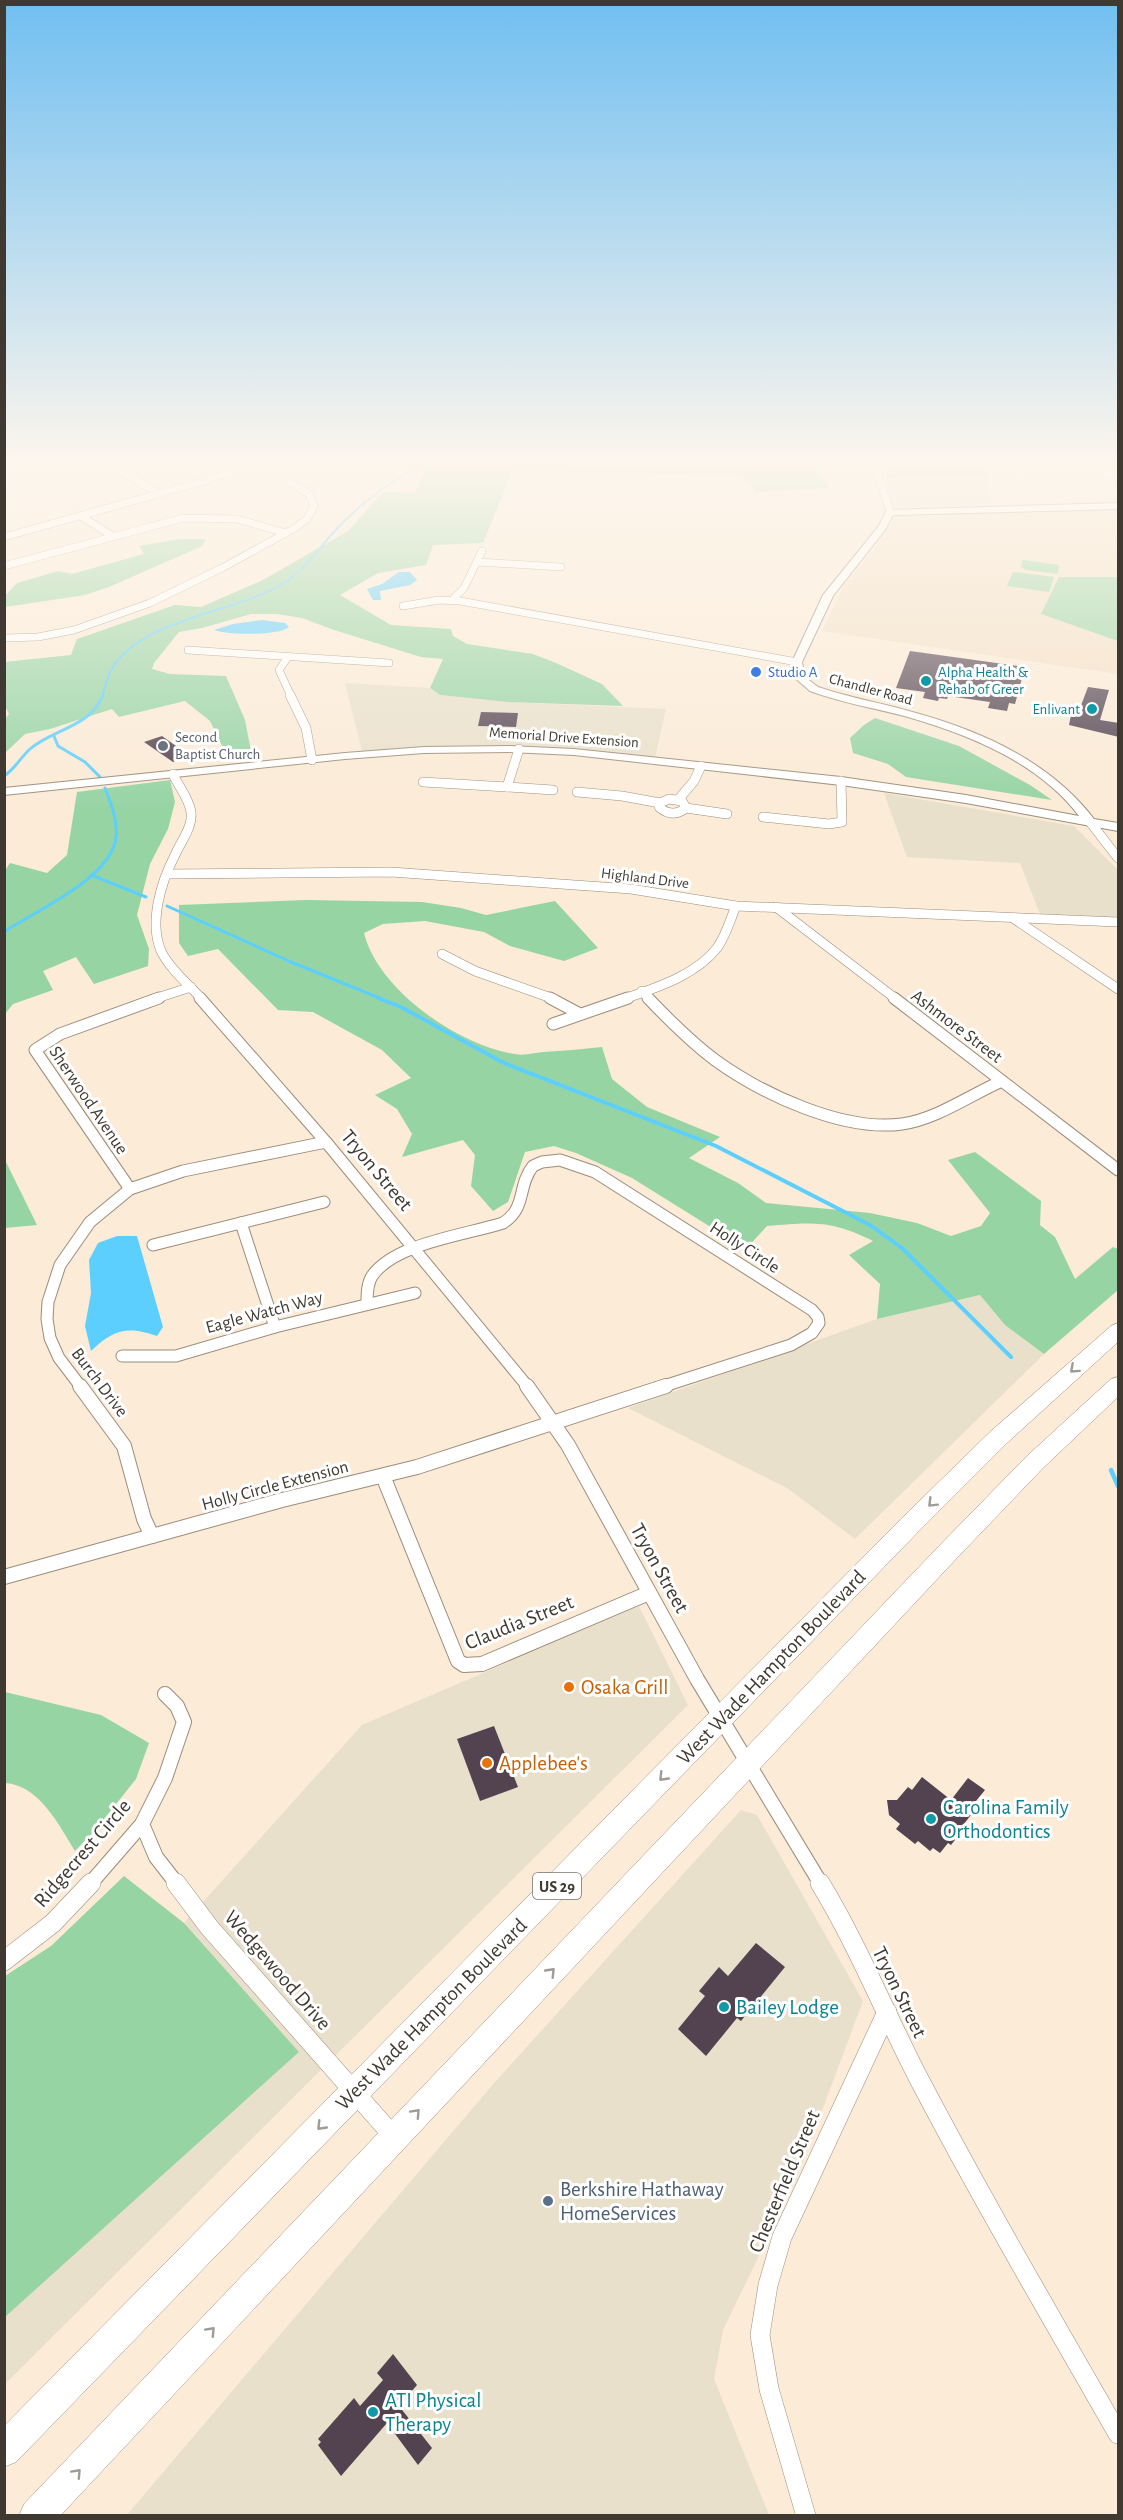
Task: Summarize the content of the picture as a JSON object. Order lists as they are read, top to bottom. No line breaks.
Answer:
{"streets":{"main road":["West Wade Hampton Boulevard","US 29"],"street":["Chandler Road","Memorial Drive Extension","Highland Drive","Ashmore Street","Sherwood Avenue","Tryon Street","Holly Circle","Eagle Watch Way","Burch Drive","Holly Circle Extension","Claudia Street","Ridgecrest Circle","Wedgewood Drive","Chesterfield Street"]},"crossings":[["Chandler Road","Memorial Drive Extension"],["Memorial Drive Extension","Tryon Street"],["Highland Drive","Ashmore Street"],["Highland Drive","Tryon Street"],["Sherwood Avenue","Tryon Street"],["Sherwood Avenue","Burch Drive"],["Tryon Street","Holly Circle"],["Tryon Street","Burch Drive"],["Tryon Street","Holly Circle Extension"],["Tryon Street","Claudia Street"],["Tryon Street","West Wade Hampton Boulevard"],["Tryon Street","Chesterfield Street"],["Holly Circle","Holly Circle Extension"],["Burch Drive","Holly Circle Extension"],["Holly Circle Extension","Claudia Street"],["West Wade Hampton Boulevard","Wedgewood Drive"],["Ridgecrest Circle","Wedgewood Drive"]],"places":["Studio A","Alpha Health & Rehab of Greer","Enlivant","Second Baptist Church","Osaka Grill","Applebee's","Carolina Family Orthodontics","Bailey Lodge","Berkshire Hathaway HomeServices","ATI Physical Therapy"]}
